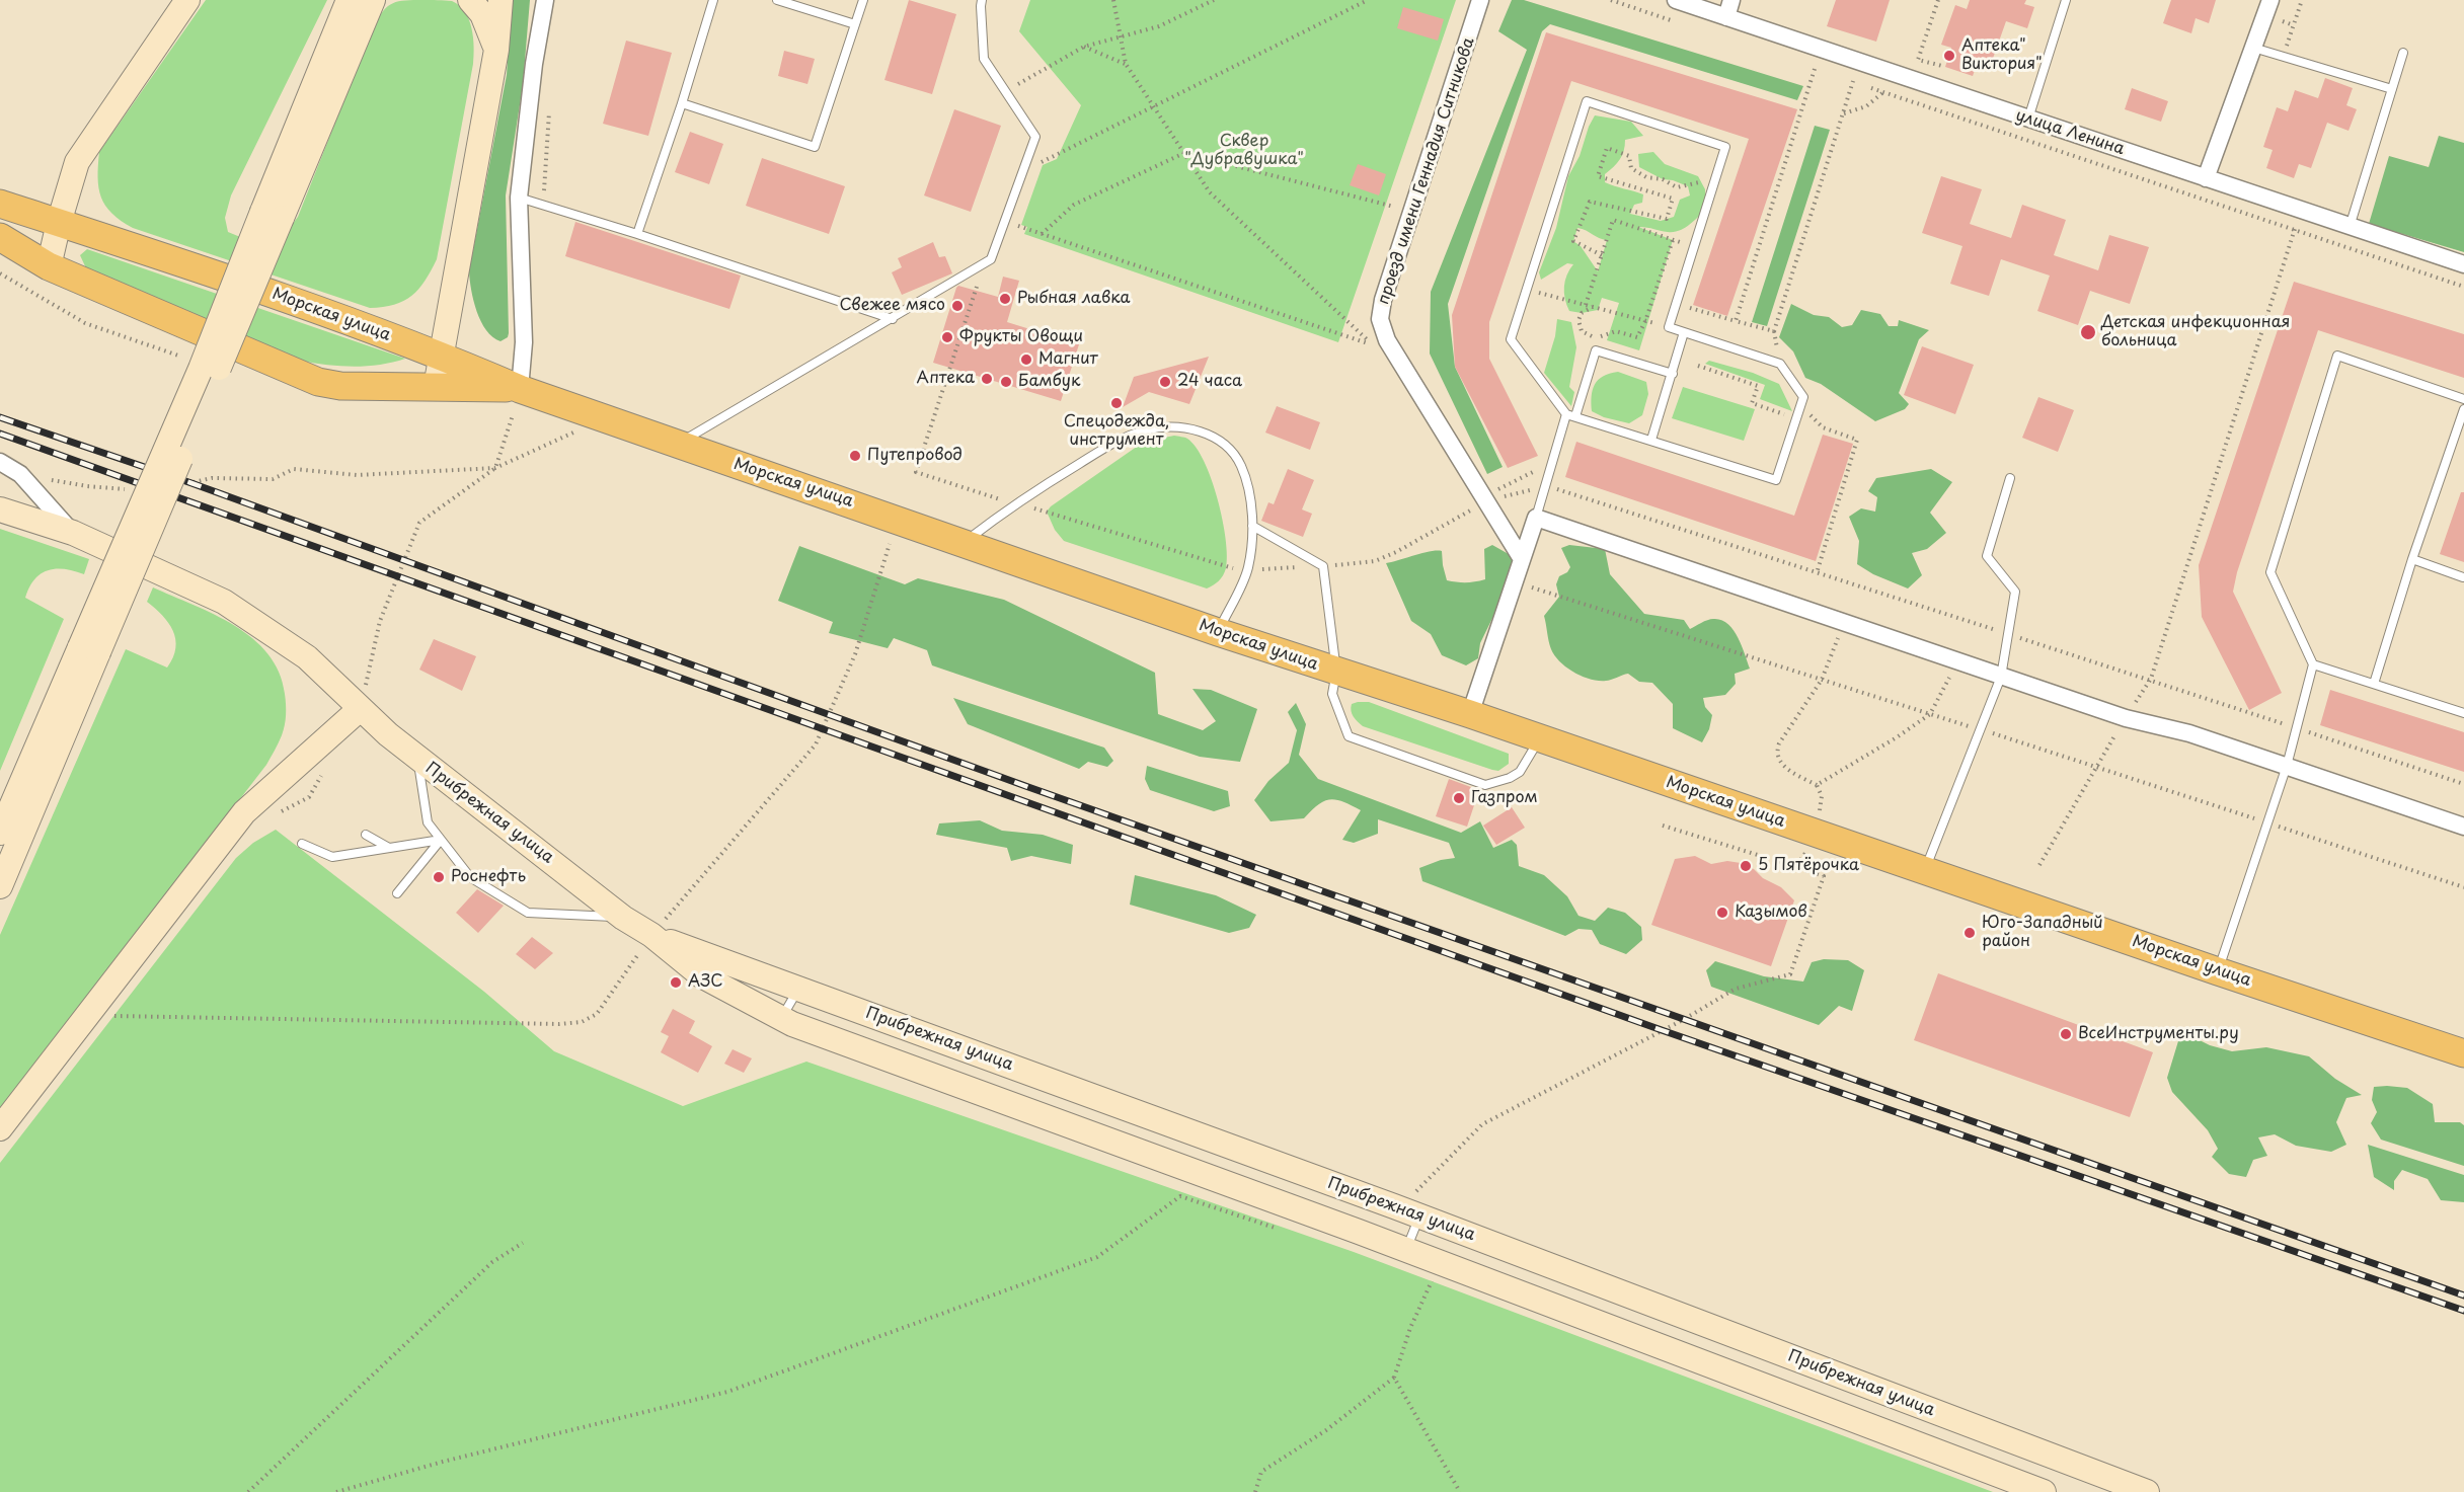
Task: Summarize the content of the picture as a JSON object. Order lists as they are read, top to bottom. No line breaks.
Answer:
{"streets":{"main road":["Морская улица","Прибрежная улица"],"street":["улица Ленина","проезд имени Геннадия Ситникова"]},"parks":["Сквер \"Дубравушка\""],"places":["Аптека\" Виктория\"","Рыбная лавка","Свежее мясо","Детская инфекционная больница","Фрукты Овощи","Магнит","Аптека","Бамбук","24 часа","Спецодежда, инструмент","Путепровод","Газпром","5 Пятёрочка","Роснефть","Казымов","Юго-Западный район","АЗС","ВсеИнструменты.ру"]}
